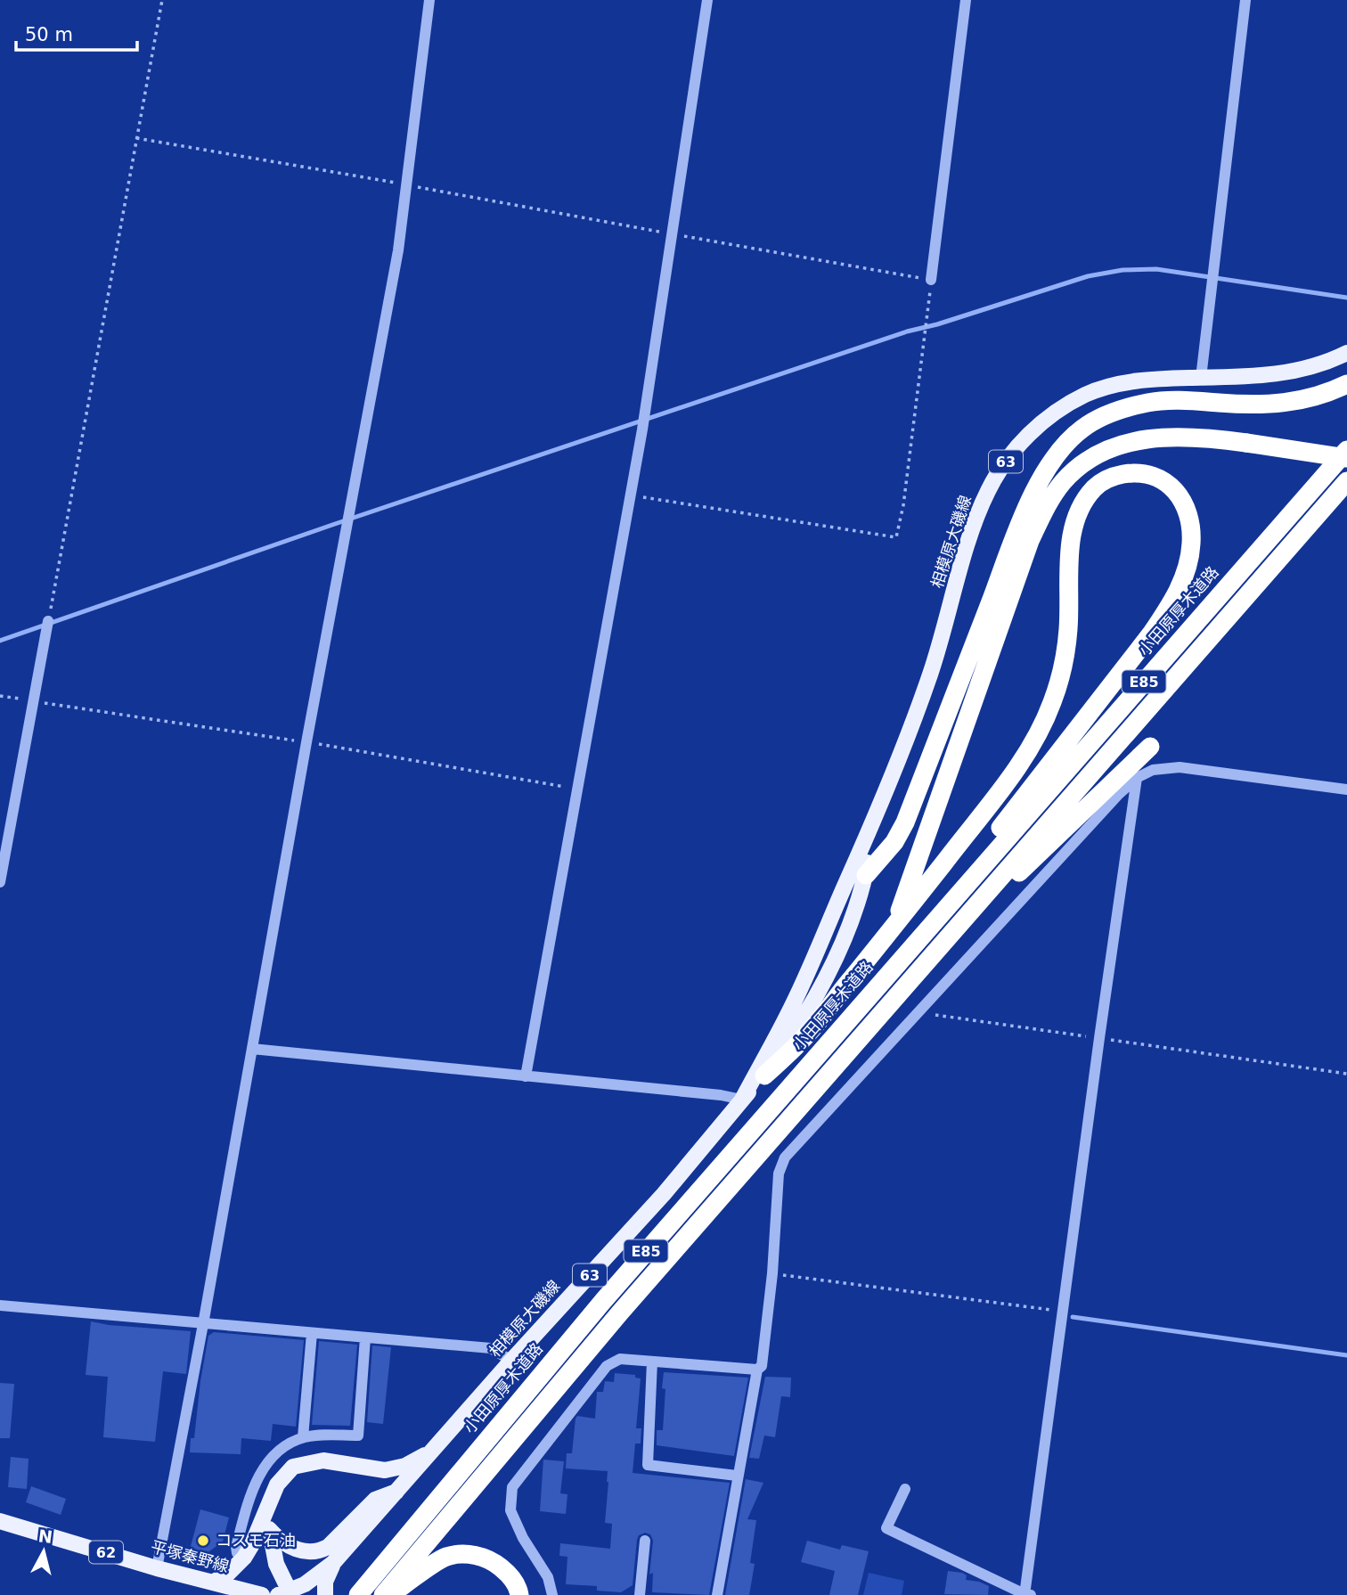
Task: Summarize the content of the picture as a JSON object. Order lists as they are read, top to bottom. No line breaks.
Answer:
{"streets":{"highway":["小田原厚木道路","E85"],"main road":["63","相模原大磯線","62","平塚秦野線"]},"crossings":[["63","相模原大磯線"],["63","平塚秦野線"]],"places":["コスモ石油"],"scale_bar":"50 m","north":"top"}
